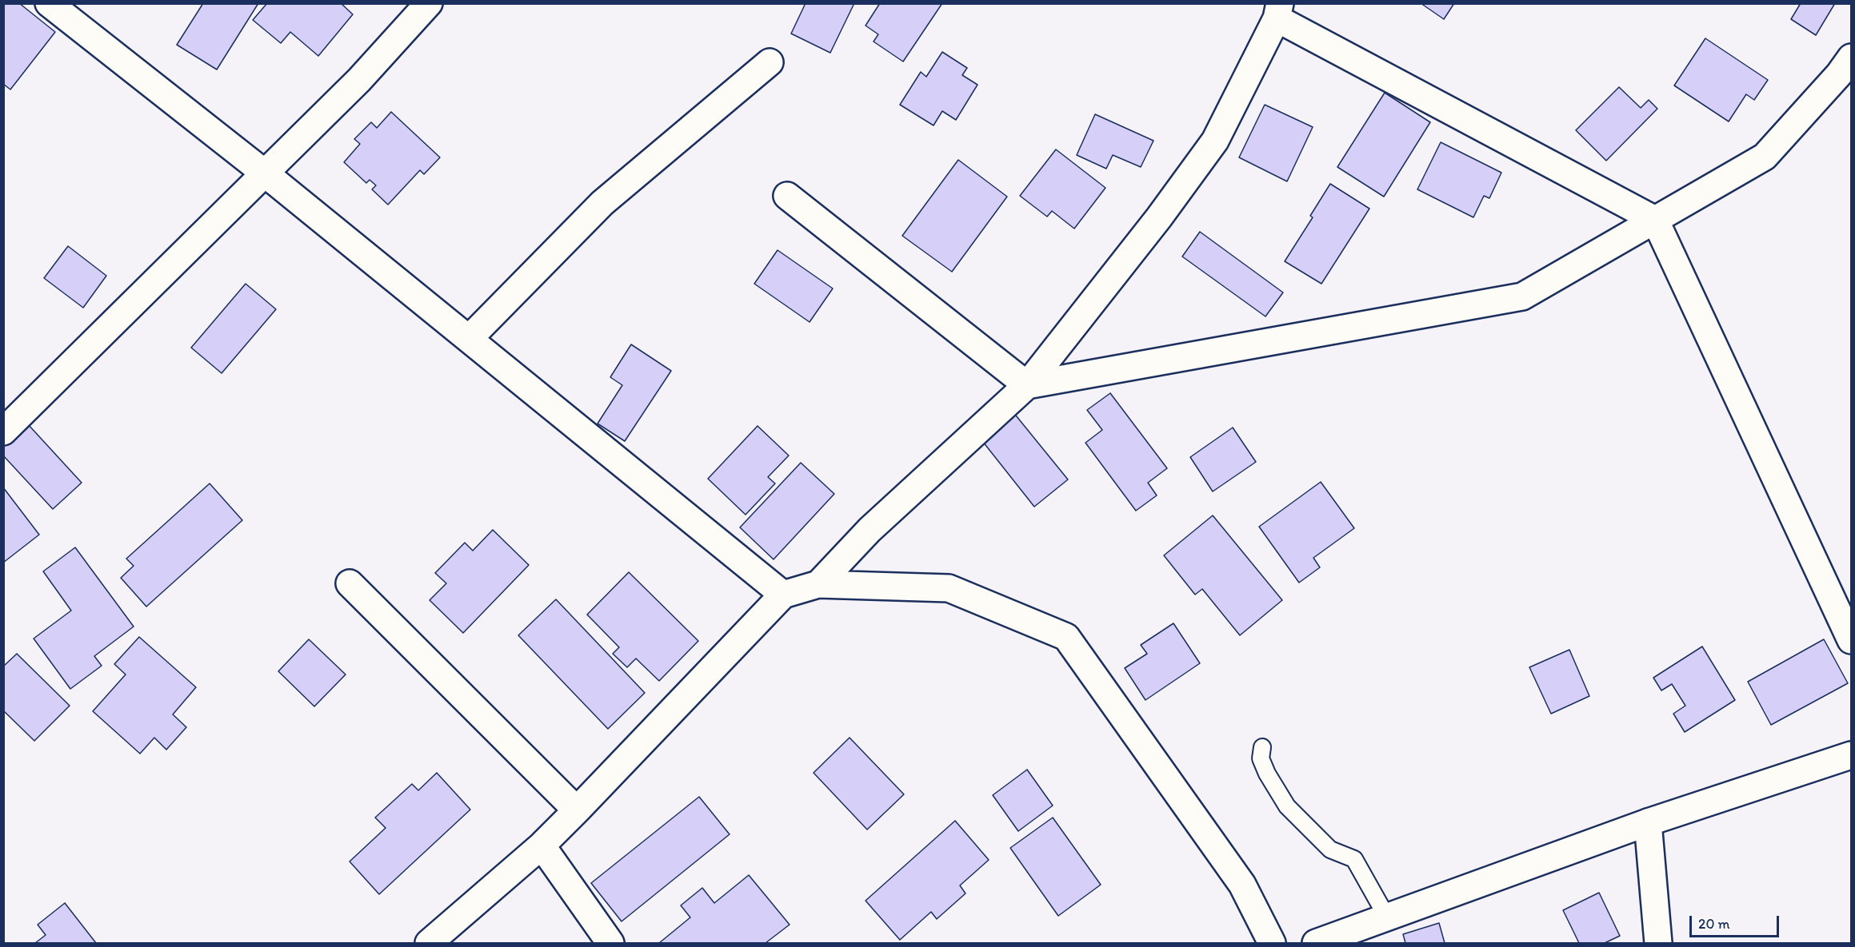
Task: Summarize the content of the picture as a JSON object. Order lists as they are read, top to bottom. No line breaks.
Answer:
{"scale_bar":"20 m"}
